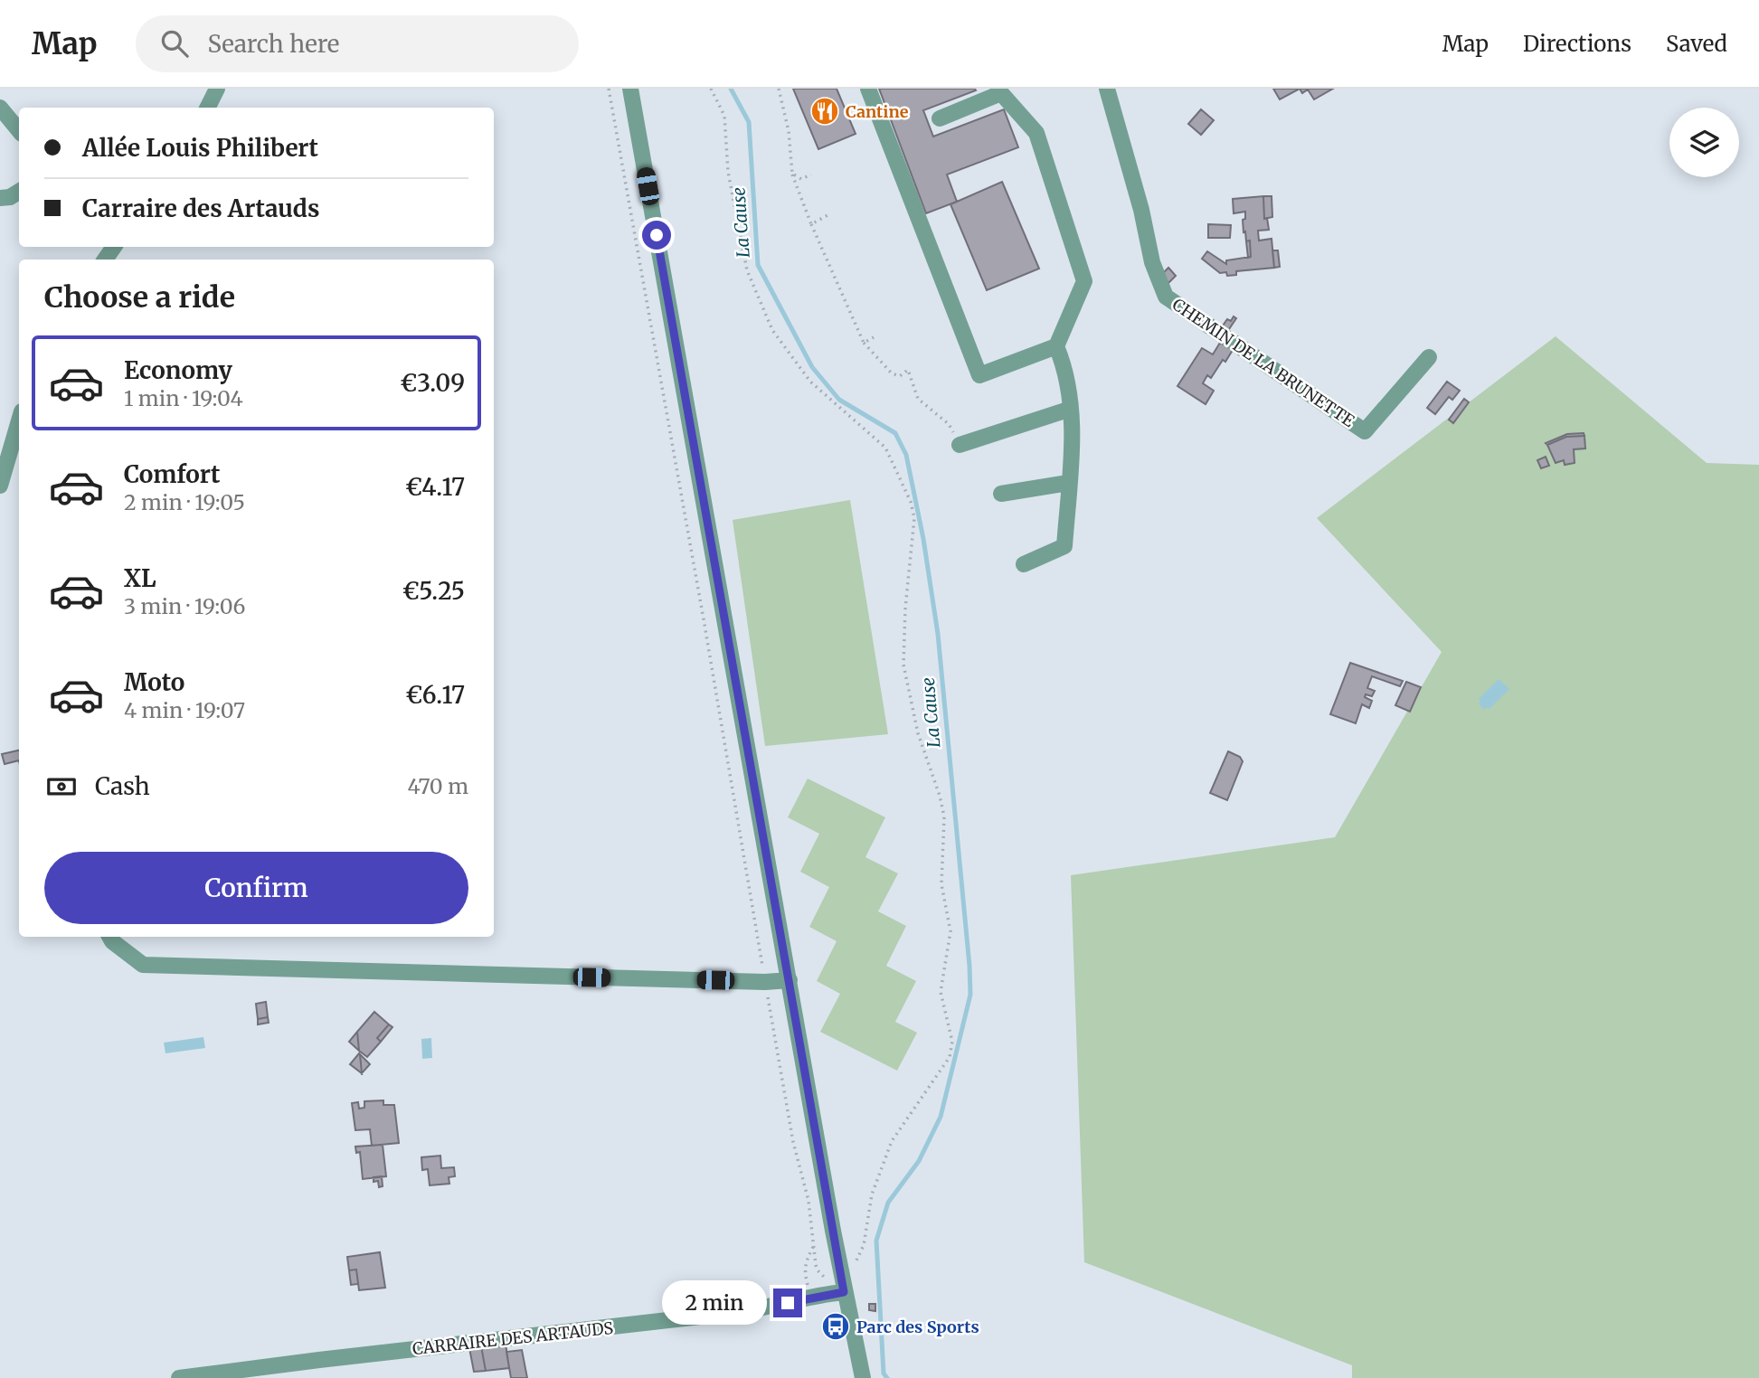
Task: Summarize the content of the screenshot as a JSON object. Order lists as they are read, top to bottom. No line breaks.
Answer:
{"streets":{"street":["CHEMIN DE LA BRUNETTE","CARRAIRE DES ARTAUDS"]},"water":["La Cause"],"places":{"restaurant":["Cantine"],"bus stop":["Parc des Sports"]},"page":{"header":"Map","search":"Search here","nav":["Map","Directions","Saved"],"banner":["Allée Louis Philibert","Carraire des Artauds"],"heading":"Choose a ride","list":[{"name":"Economy","note":"1 min · 19:04","value":"€3.09"},{"name":"Comfort","note":"2 min · 19:05","value":"€4.17"},{"name":"XL","note":"3 min · 19:06","value":"€5.25"},{"name":"Moto","note":"4 min · 19:07","value":"€6.17"}],"pay":["Cash","470 m"],"buttons":"Confirm","bubble":"2 min"}}
